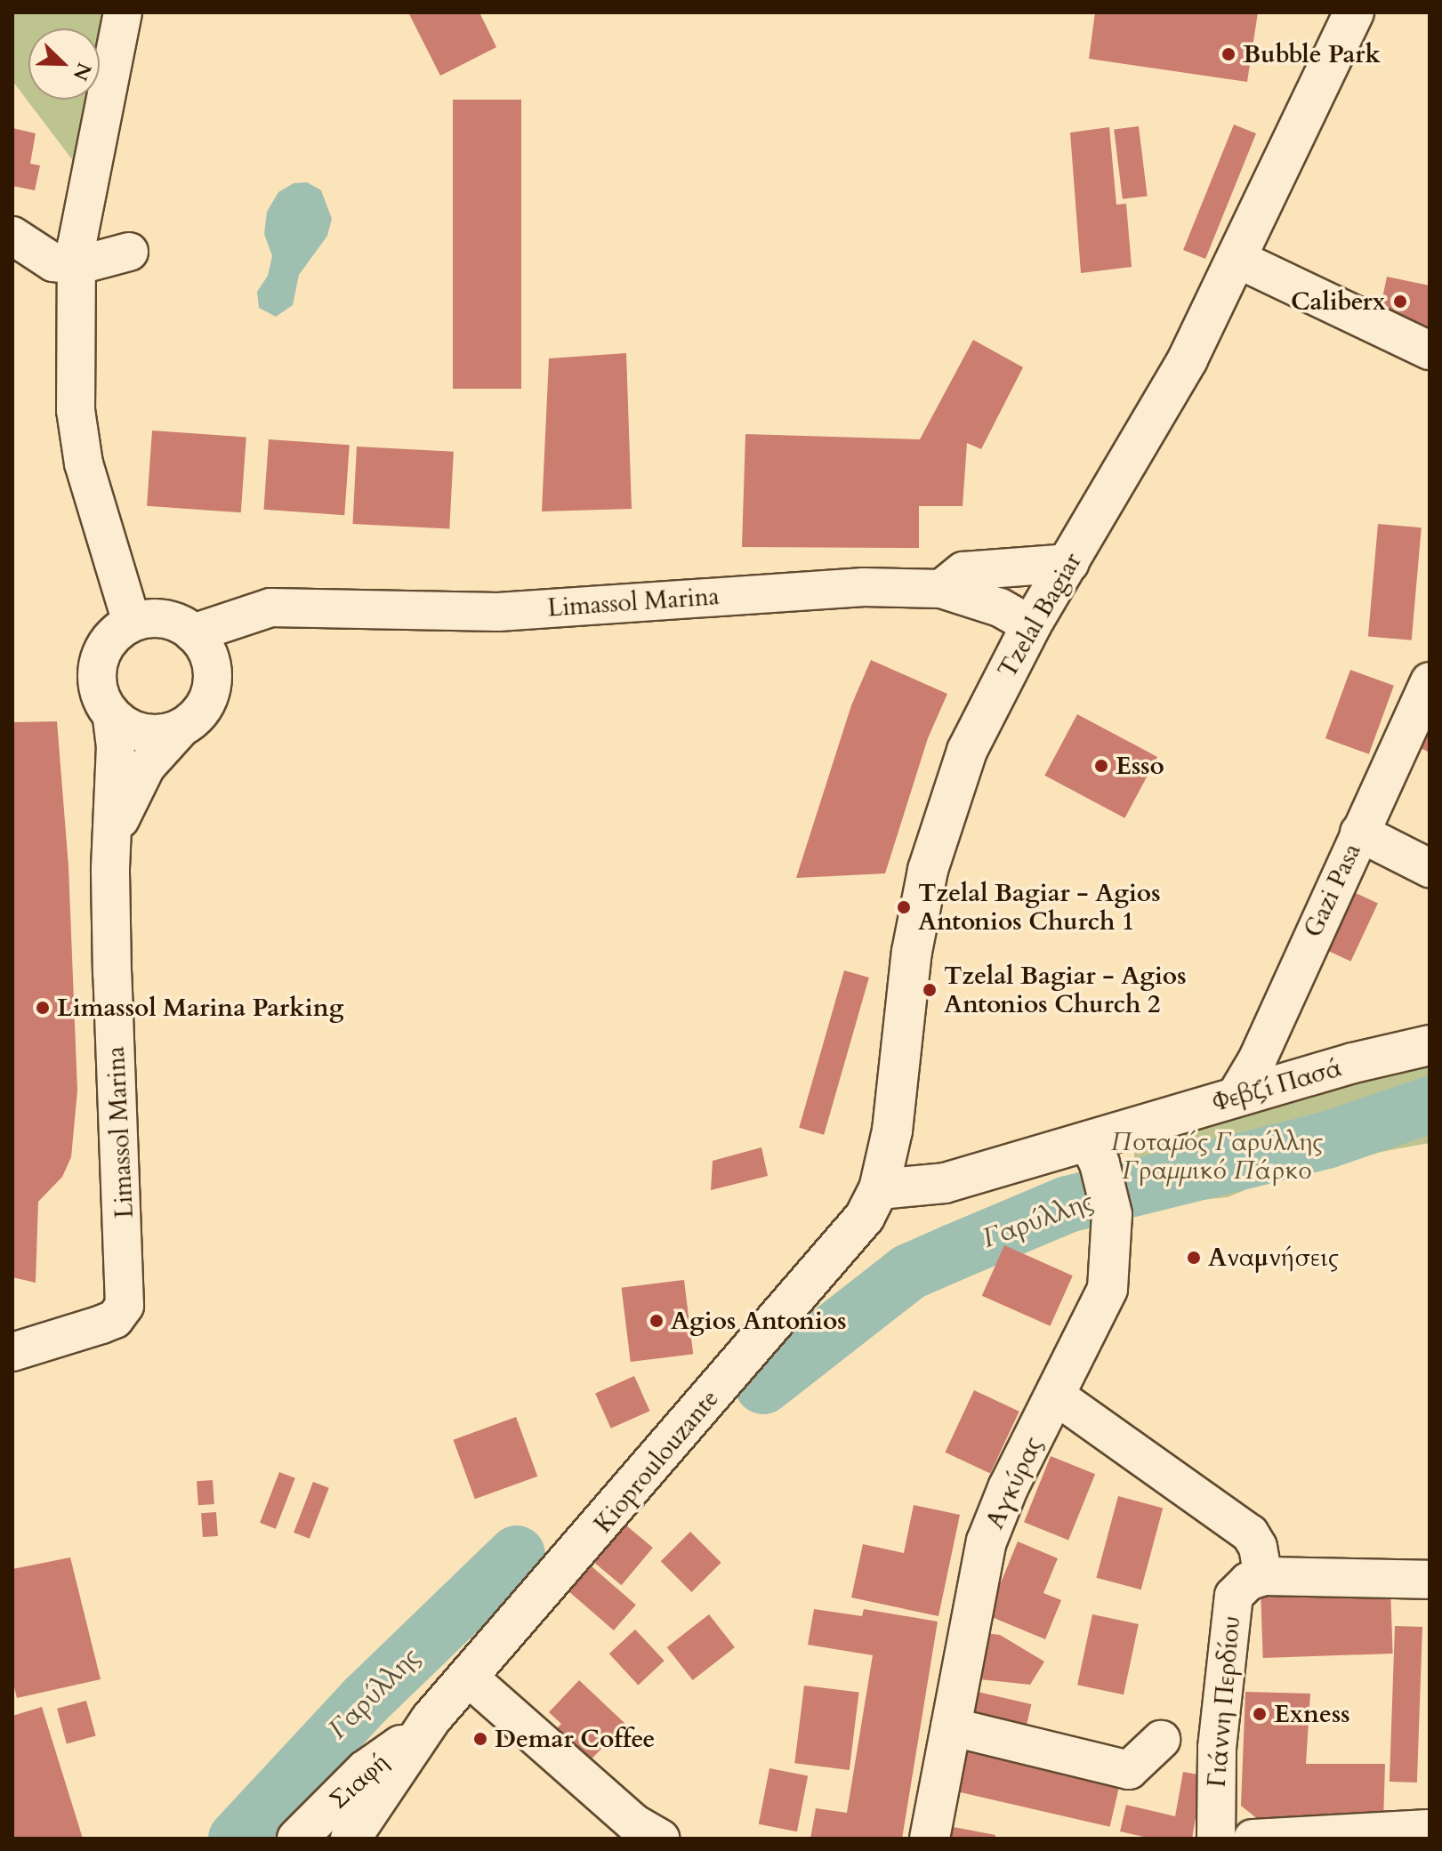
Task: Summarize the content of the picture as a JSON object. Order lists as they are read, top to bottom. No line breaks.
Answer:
{"streets":{"main road":["Tzelal Bagiar","Φεβζί Πασά","Kioproulouzante","Αγκύρας","Σιαφή"],"street":["Limassol Marina","Gazi Pasa","Γιάννη Περδίου"]},"crossings":[["Limassol Marina","Tzelal Bagiar"],["Tzelal Bagiar","Φεβζί Πασά"],["Tzelal Bagiar","Kioproulouzante"],["Gazi Pasa","Φεβζί Πασά"],["Φεβζί Πασά","Kioproulouzante"],["Φεβζί Πασά","Αγκύρας"],["Kioproulouzante","Σιαφή"]],"water":["Γαρύλλης"],"parks":["Ποταμός Γαρύλλης Γραμμικό Πάρκο"],"places":["Bubble Park","Caliberx","Esso","Tzelal Bagiar - Agios Antonios Church 1","Tzelal Bagiar - Agios Antonios Church 2","Limassol Marina Parking","Αναμνήσεις","Agios Antonios","Exness","Demar Coffee"],"north":"bottom right"}
